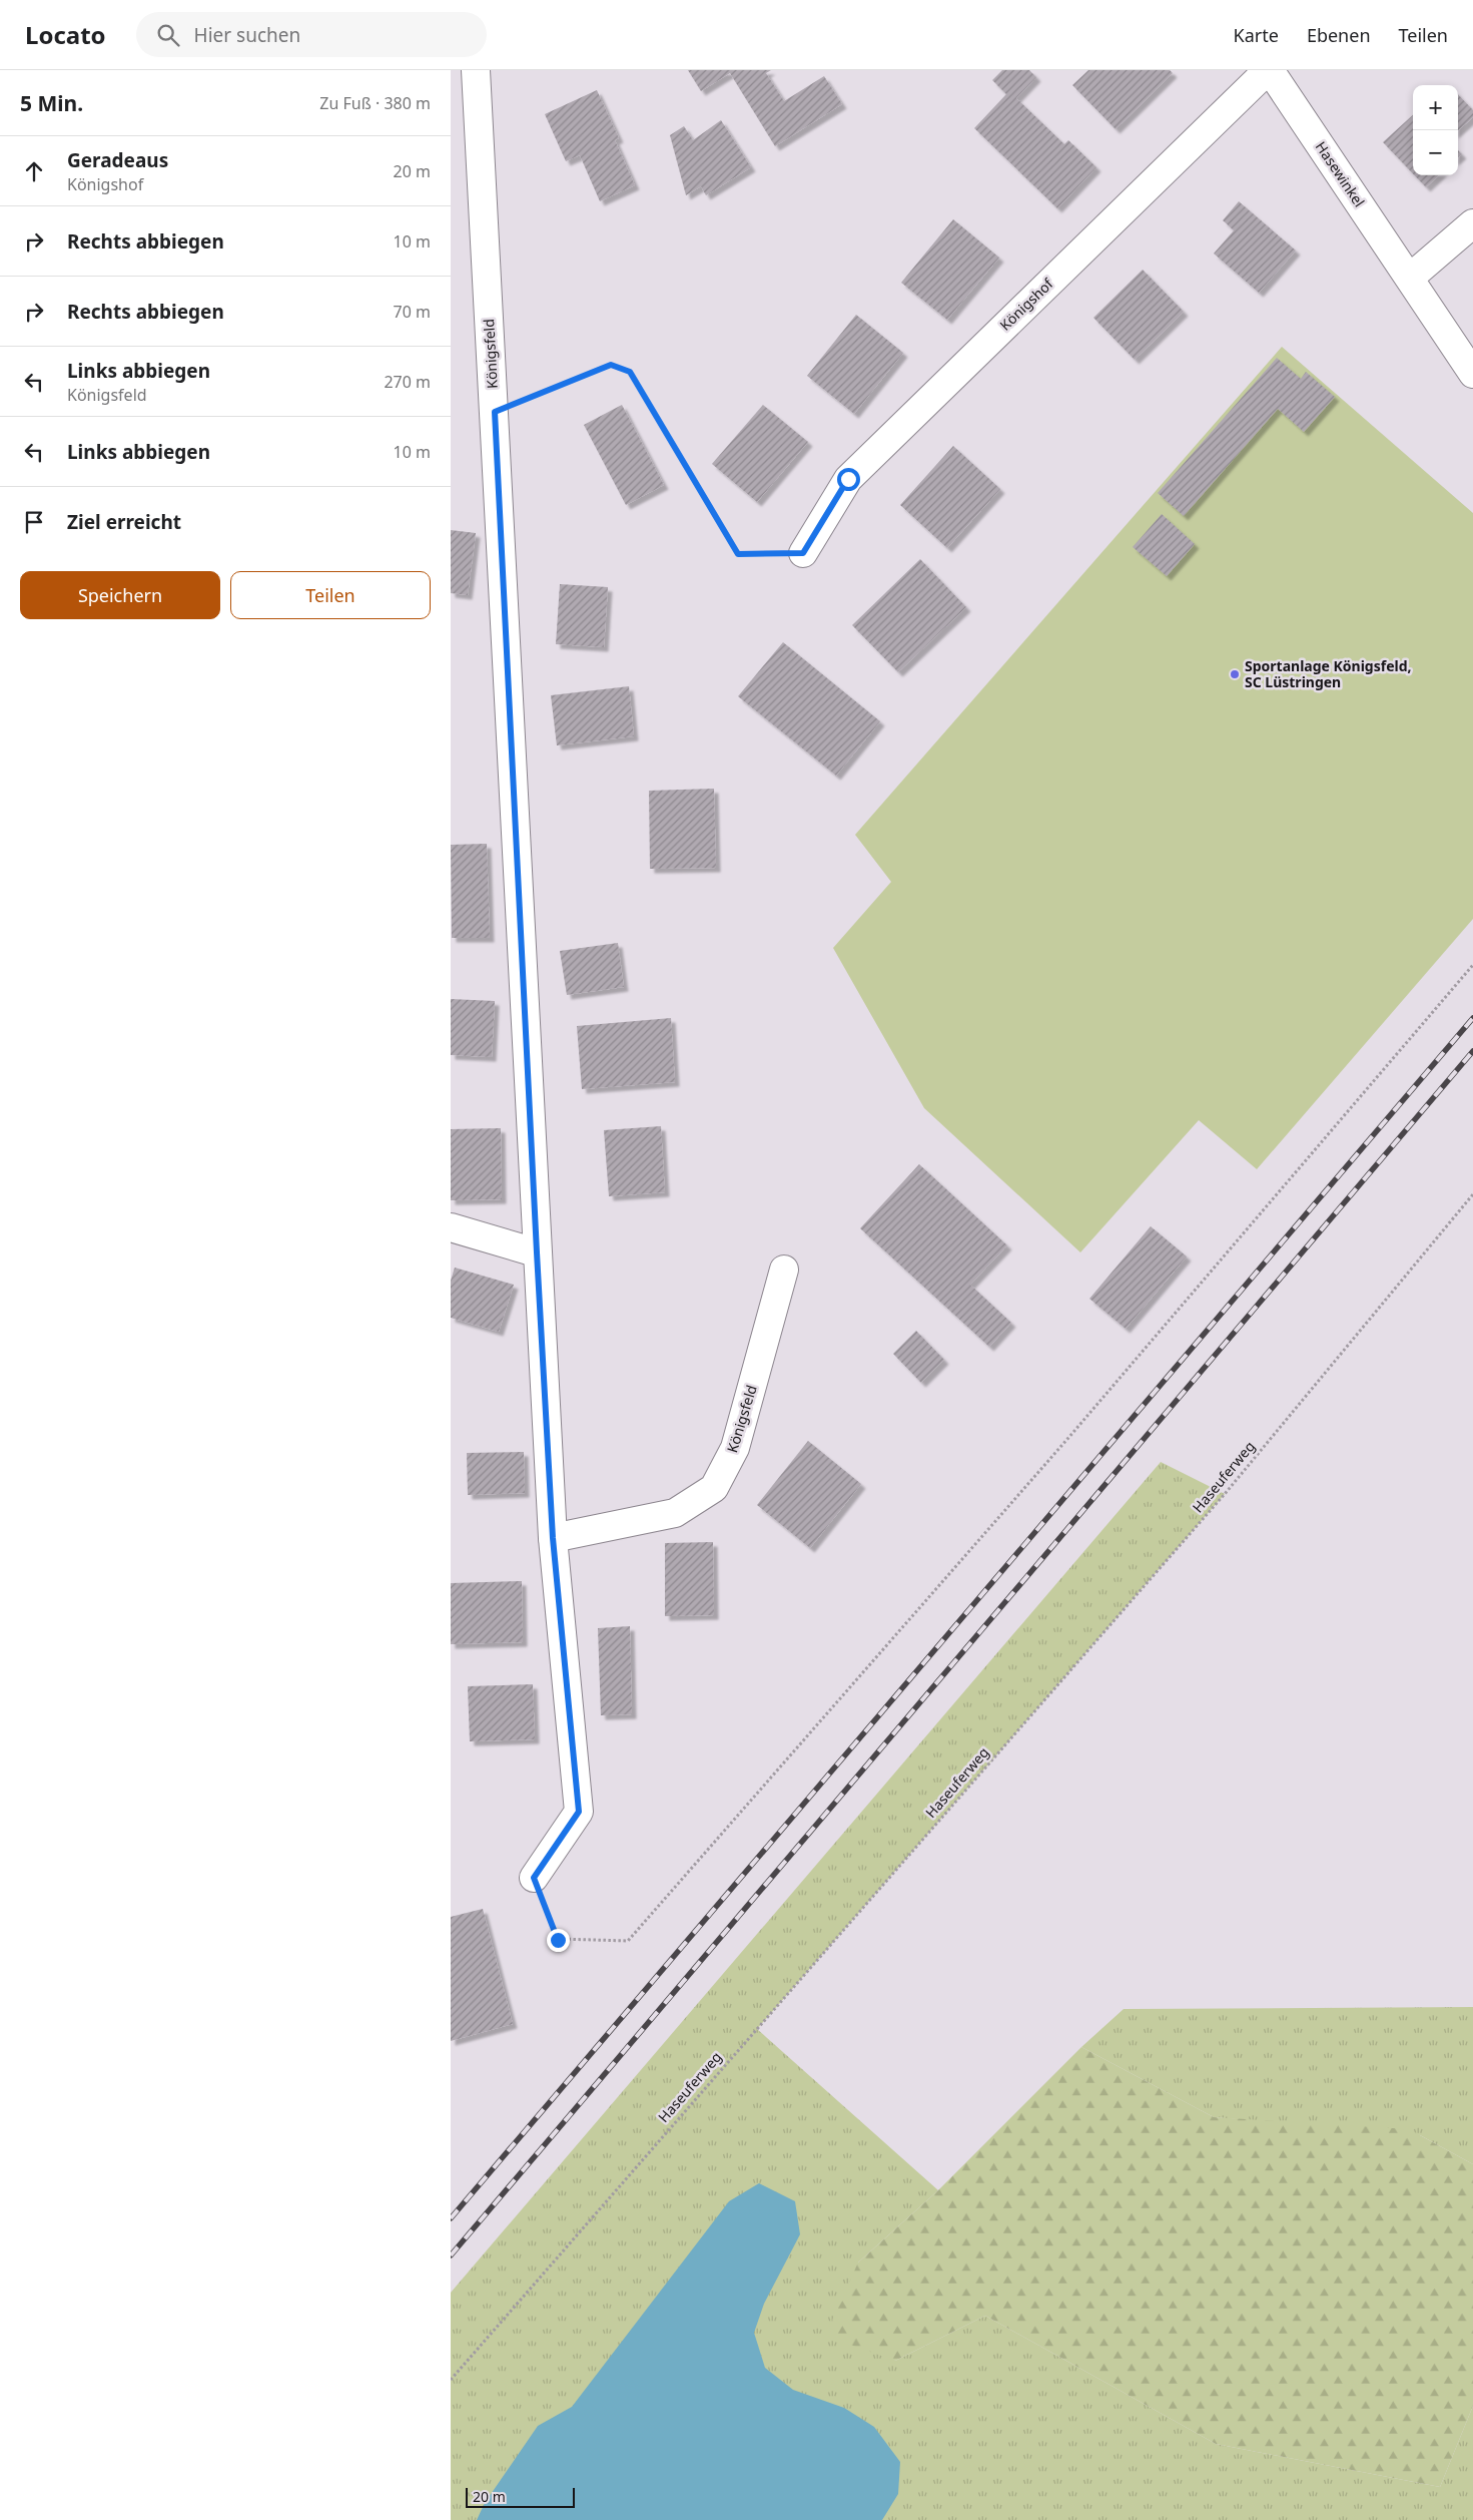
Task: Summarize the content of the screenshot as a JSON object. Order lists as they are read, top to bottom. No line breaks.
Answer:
{"streets":{"street":["Hasewinkel","Königshof","Königsfeld"],"path":["Haseuferweg"]},"crossings":[["Hasewinkel","Königshof"]],"places":["Sportanlage Königsfeld, SC Lüstringen"],"scale_bar":"20 m","page":{"header":"Locato","search":"Hier suchen","nav":["Karte","Ebenen","Teilen"],"heading":["5 Min.","Zu Fuß · 380 m"],"map_buttons":["+","−"],"list":[["Geradeaus","Königshof","20 m"],["Rechts abbiegen","10 m"],["Rechts abbiegen","70 m"],["Links abbiegen","Königsfeld","270 m"],["Links abbiegen","10 m"],"Ziel erreicht"],"buttons":["Speichern","Teilen"],"scale":"20 m"}}
